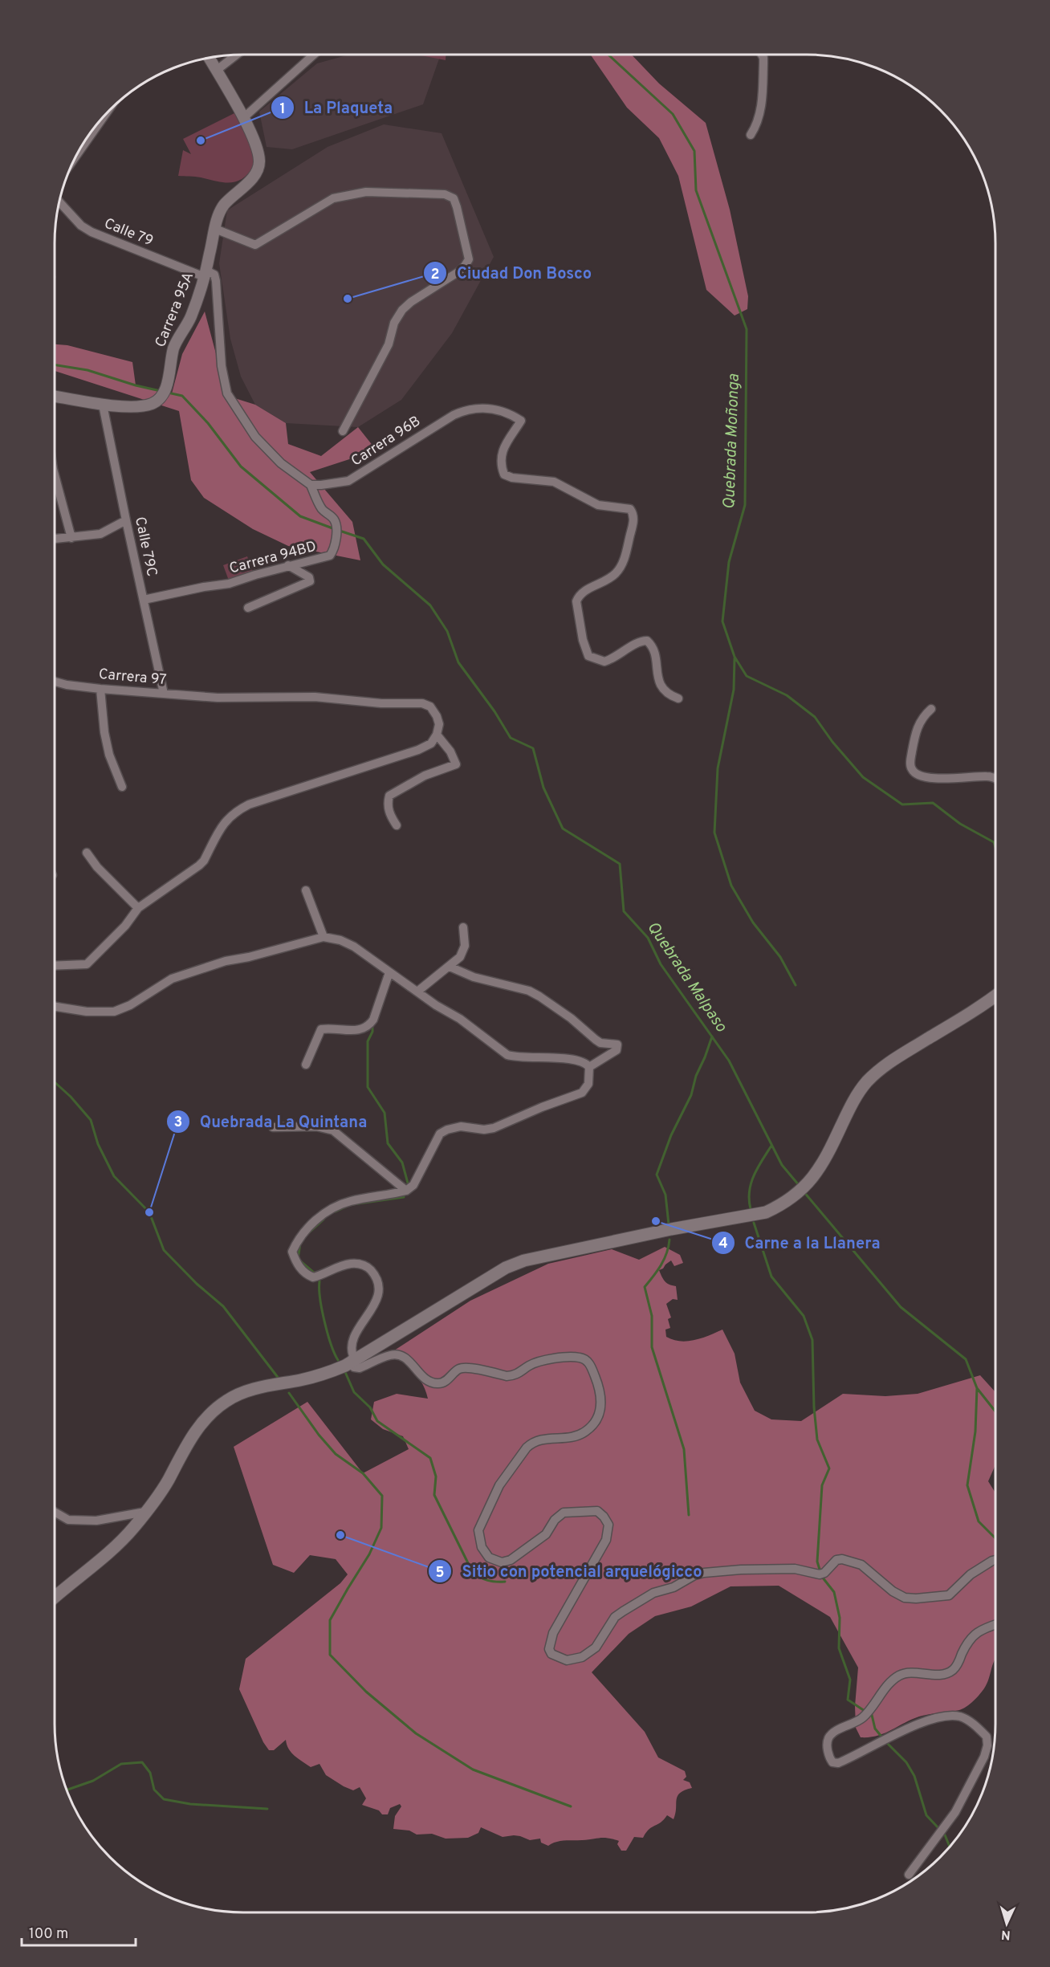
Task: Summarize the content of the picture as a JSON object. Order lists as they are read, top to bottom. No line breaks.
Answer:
{"streets":{"street":["Calle 79","Carrera 95A","Carrera 96B","Calle 79C","Carrera 94BD","Carrera 97"]},"crossings":[["Calle 79","Carrera 95A"],["Carrera 95A","Calle 79C"],["Carrera 96B","Carrera 94BD"],["Calle 79C","Carrera 94BD"],["Calle 79C","Carrera 97"]],"water":["Quebrada Moñonga","Quebrada Malpaso"],"places":["La Plaqueta","Ciudad Don Bosco","Quebrada La Quintana","Carne a la Llanera","Sitio con potencial arquelógicco"],"scale_bar":"100 m","north":"bottom"}
